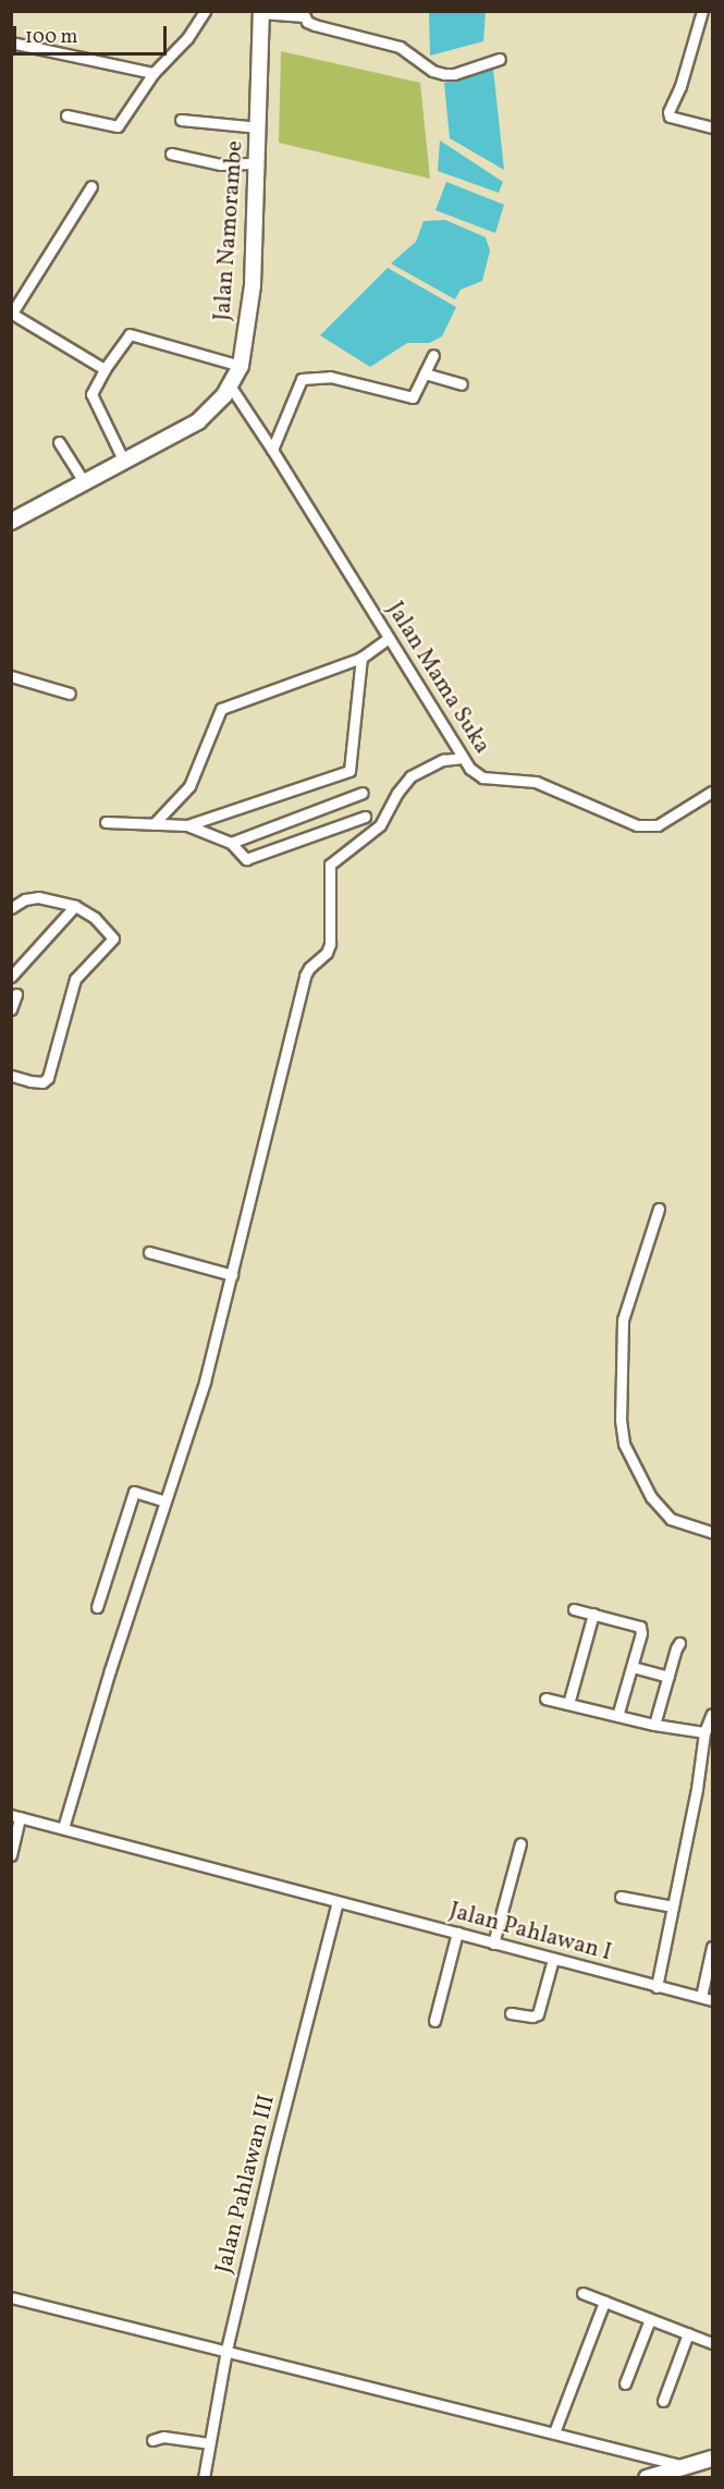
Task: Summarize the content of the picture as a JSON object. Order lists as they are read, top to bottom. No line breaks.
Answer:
{"streets":{"main road":["Jalan Namorambe"],"street":["Jalan Mama Suka","Jalan Pahlawan I","Jalan Pahlawan III"]},"crossings":[["Jalan Namorambe","Jalan Mama Suka"],["Jalan Pahlawan I","Jalan Pahlawan III"]],"scale_bar":"100 m"}
